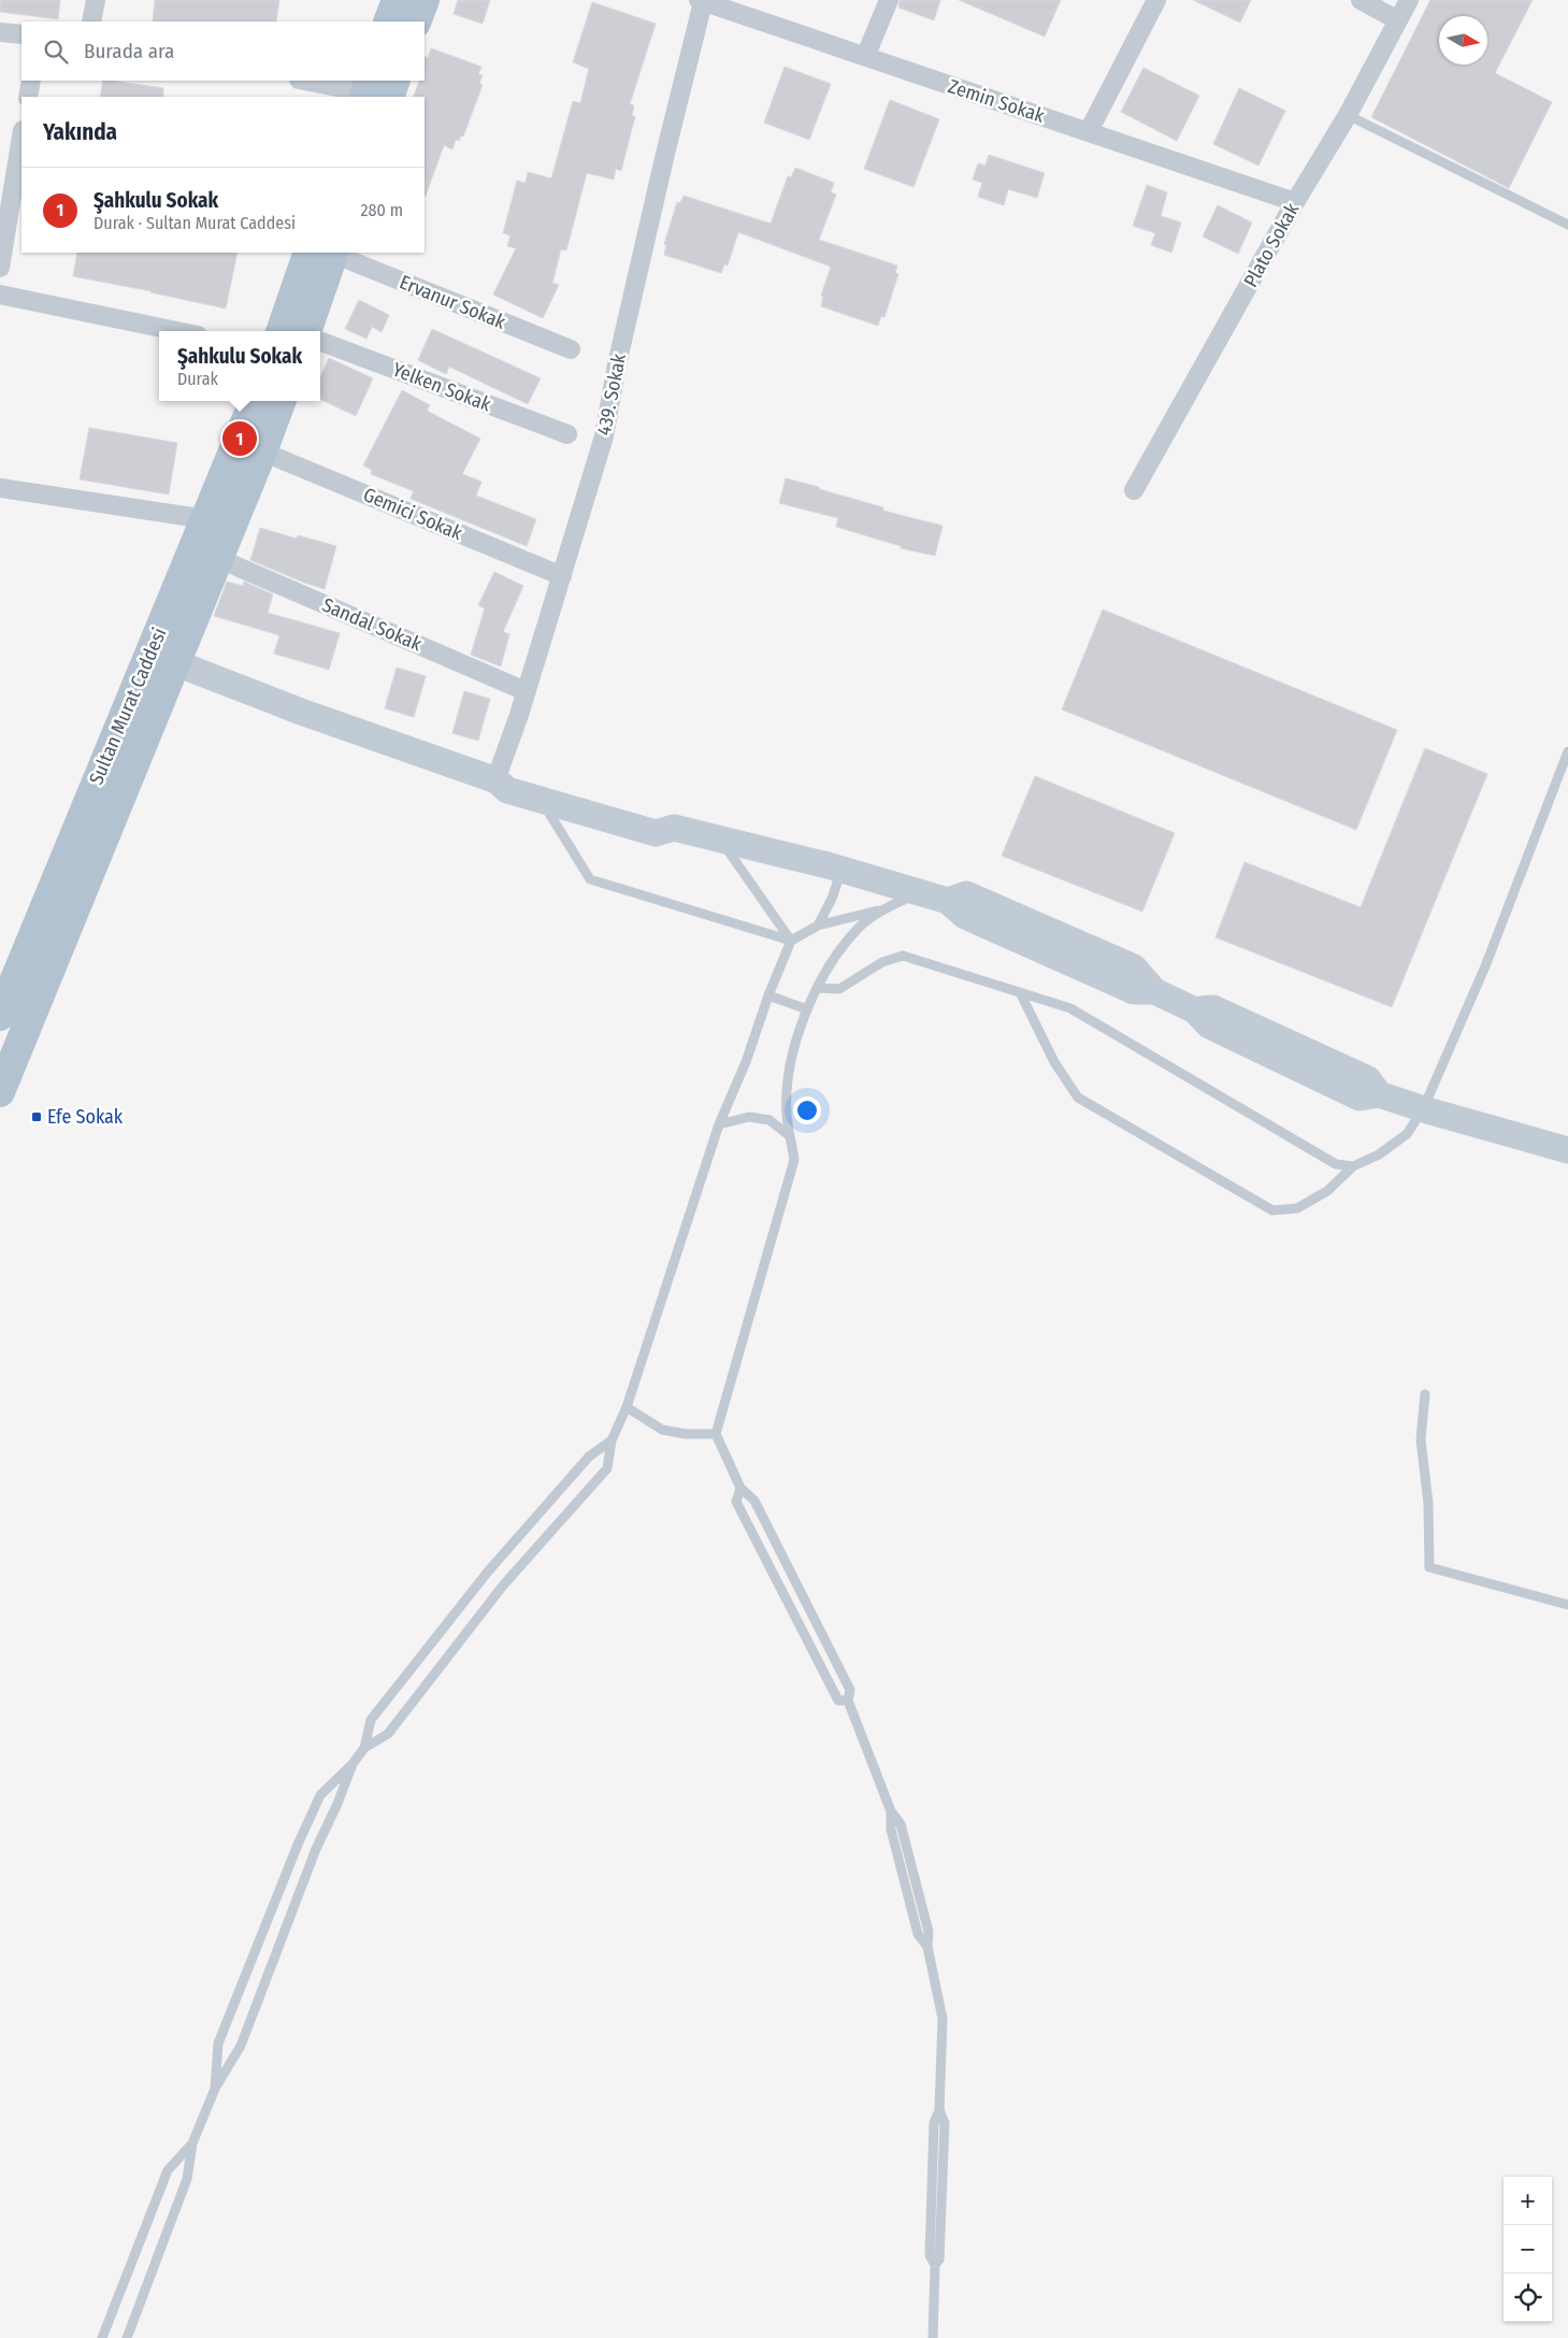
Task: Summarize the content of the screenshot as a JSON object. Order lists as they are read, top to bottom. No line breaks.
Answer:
{"streets":{"main road":["Sultan Murat Caddesi"],"street":["Zemin Sokak","Plato Sokak","Ervanur Sokak","Yelken Sokak","439. Sokak","Gemici Sokak","Sandal Sokak"]},"crossings":[["Zemin Sokak","Plato Sokak"],["Zemin Sokak","439. Sokak"],["439. Sokak","Gemici Sokak"],["439. Sokak","Sandal Sokak"],["Gemici Sokak","Sultan Murat Caddesi"],["Sandal Sokak","Sultan Murat Caddesi"]],"places":{"transit":["Efe Sokak"]},"north":"right","page":{"search":"Burada ara","heading":"Yakında","list":[{"mark":"1","name":"Şahkulu Sokak","note":"Durak · Sultan Murat Caddesi","value":"280 m"}],"popup":["Şahkulu Sokak","Durak"],"pins":"1","map_buttons":["+","−"]}}
